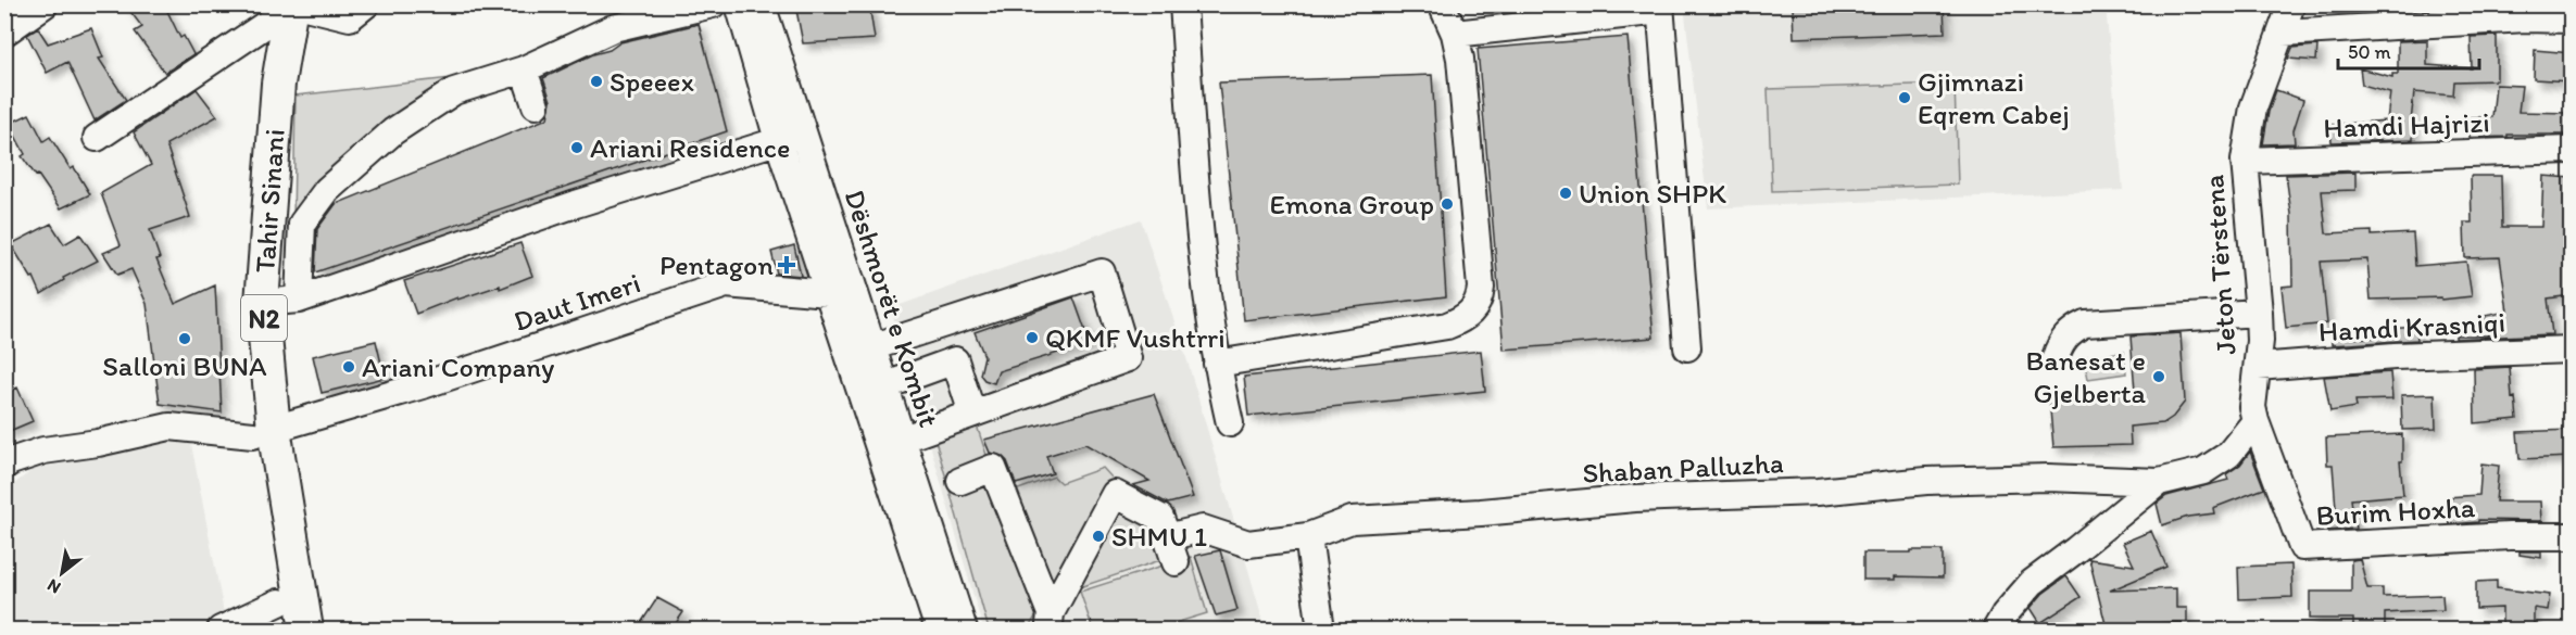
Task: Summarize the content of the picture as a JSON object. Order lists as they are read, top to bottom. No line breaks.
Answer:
{"streets":{"main road":["Tahir Sinani","N2"],"street":["Hamdi Hajrizi","Jeton Tërstena","Daut Imeri","Dëshmorët e Kombit","Hamdi Krasniqi","Shaban Palluzha","Burim Hoxha"]},"crossings":[["Hamdi Hajrizi","Jeton Tërstena"],["Tahir Sinani","Daut Imeri"],["Jeton Tërstena","Hamdi Krasniqi"],["Jeton Tërstena","Burim Hoxha"],["Daut Imeri","Dëshmorët e Kombit"]],"places":{"other":["Speeex","Gjimnazi Eqrem Cabej","Ariani Residence","Union SHPK","Emona Group","QKMF Vushtrri","Salloni BUNA","Ariani Company","Banesat e Gjelberta","SHMU 1"],"health":["Pentagon"]},"scale_bar":"50 m","north":"bottom left"}
